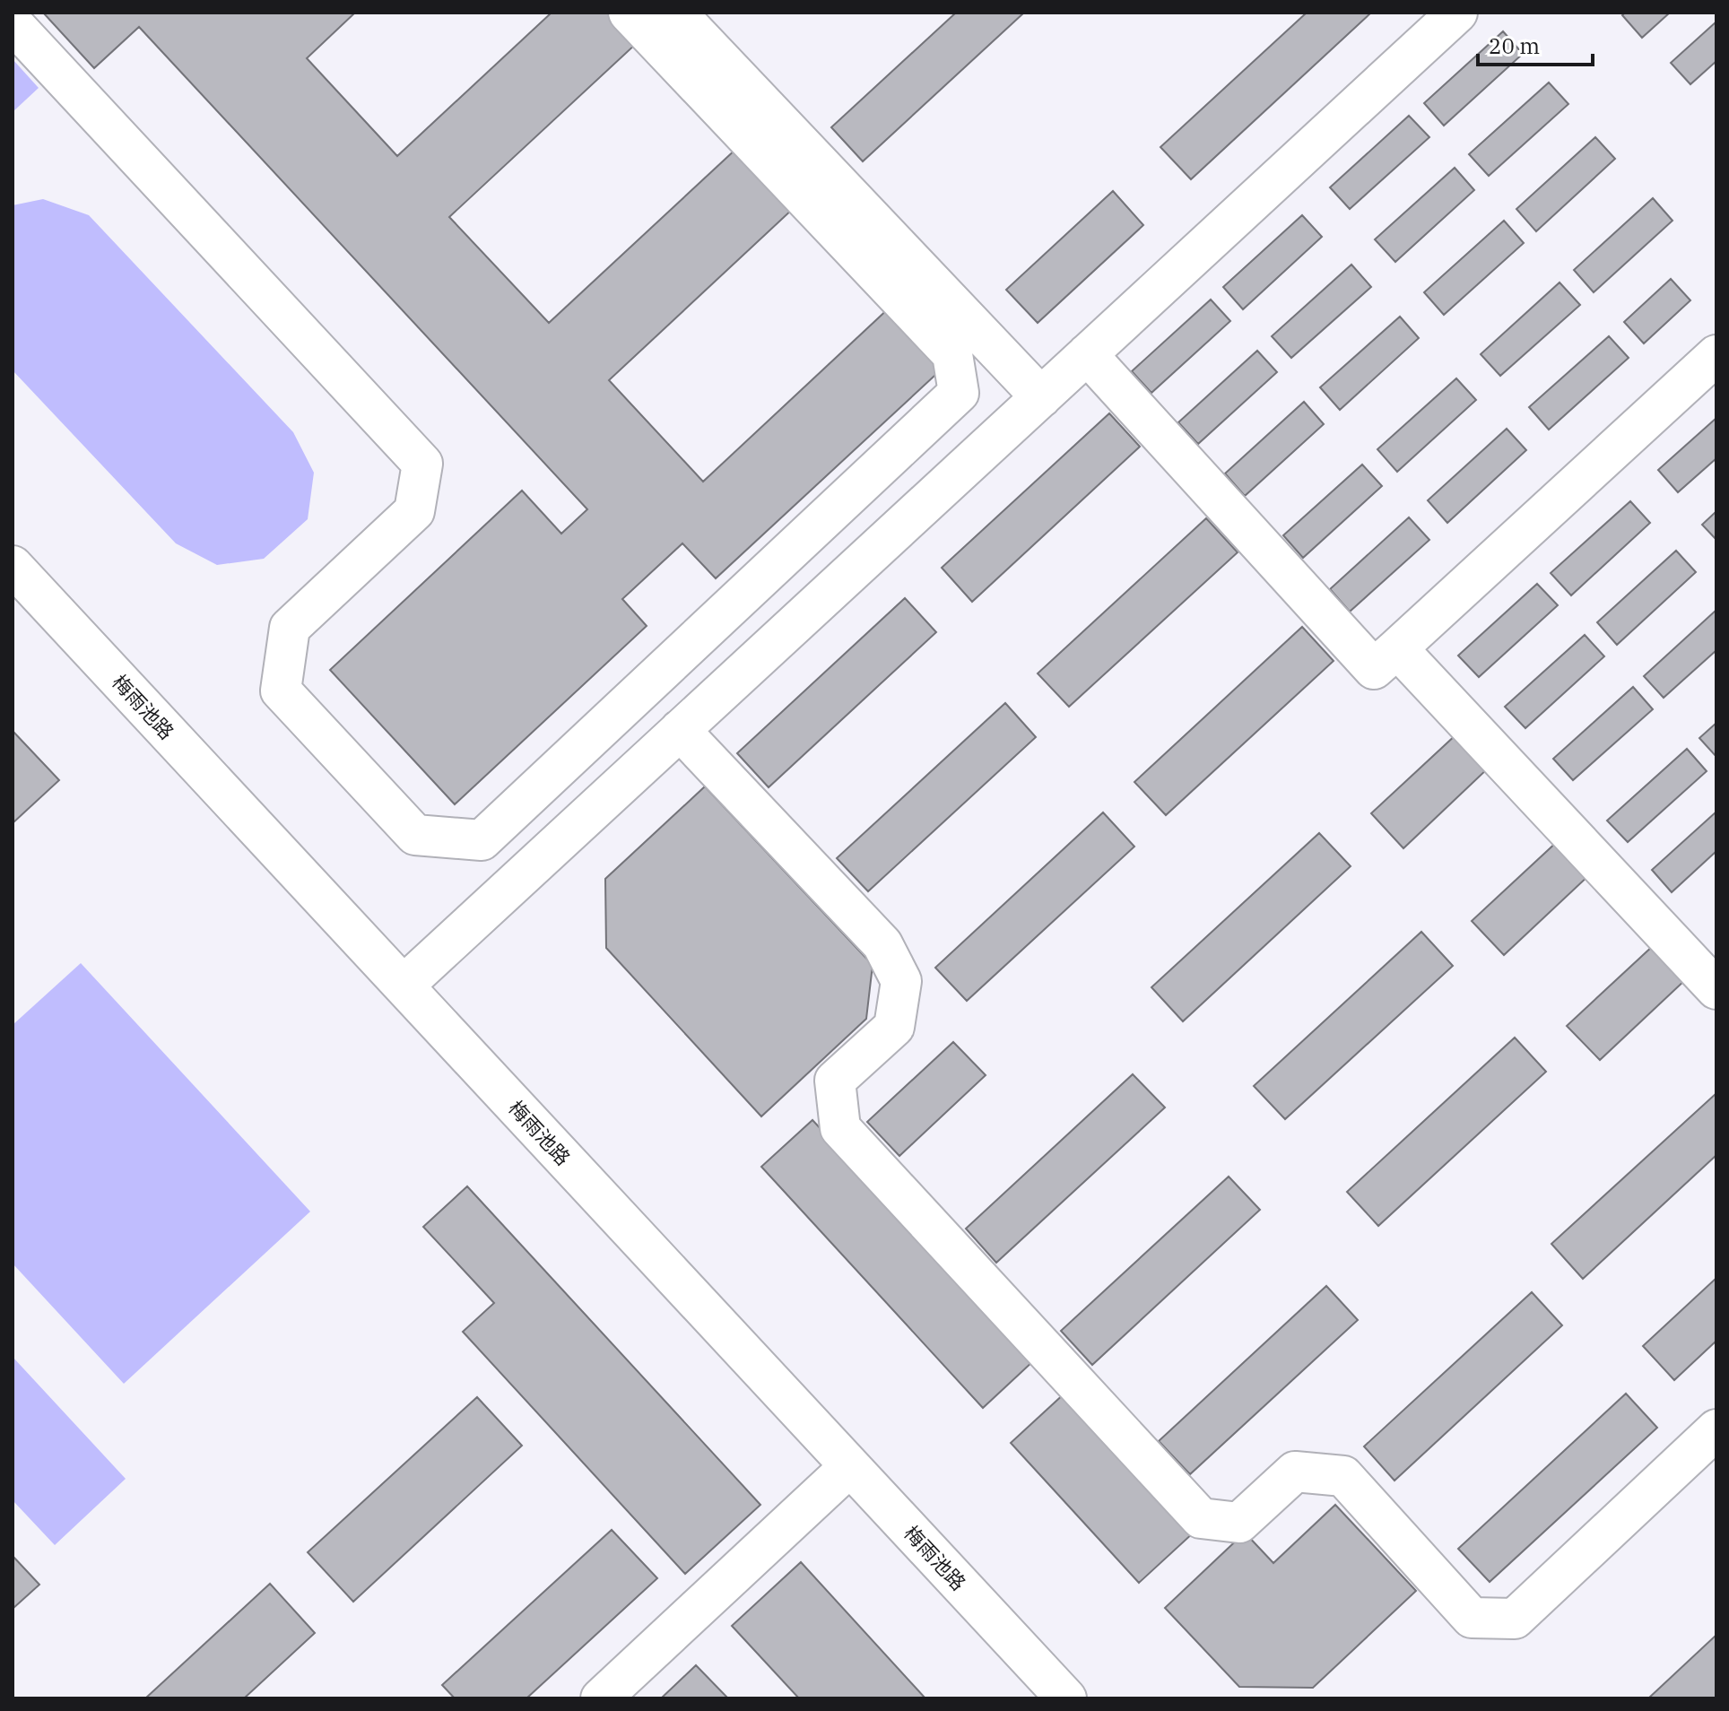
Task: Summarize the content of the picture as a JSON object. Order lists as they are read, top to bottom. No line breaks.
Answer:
{"streets":{"street":["梅雨池路"]},"scale_bar":"20 m"}
